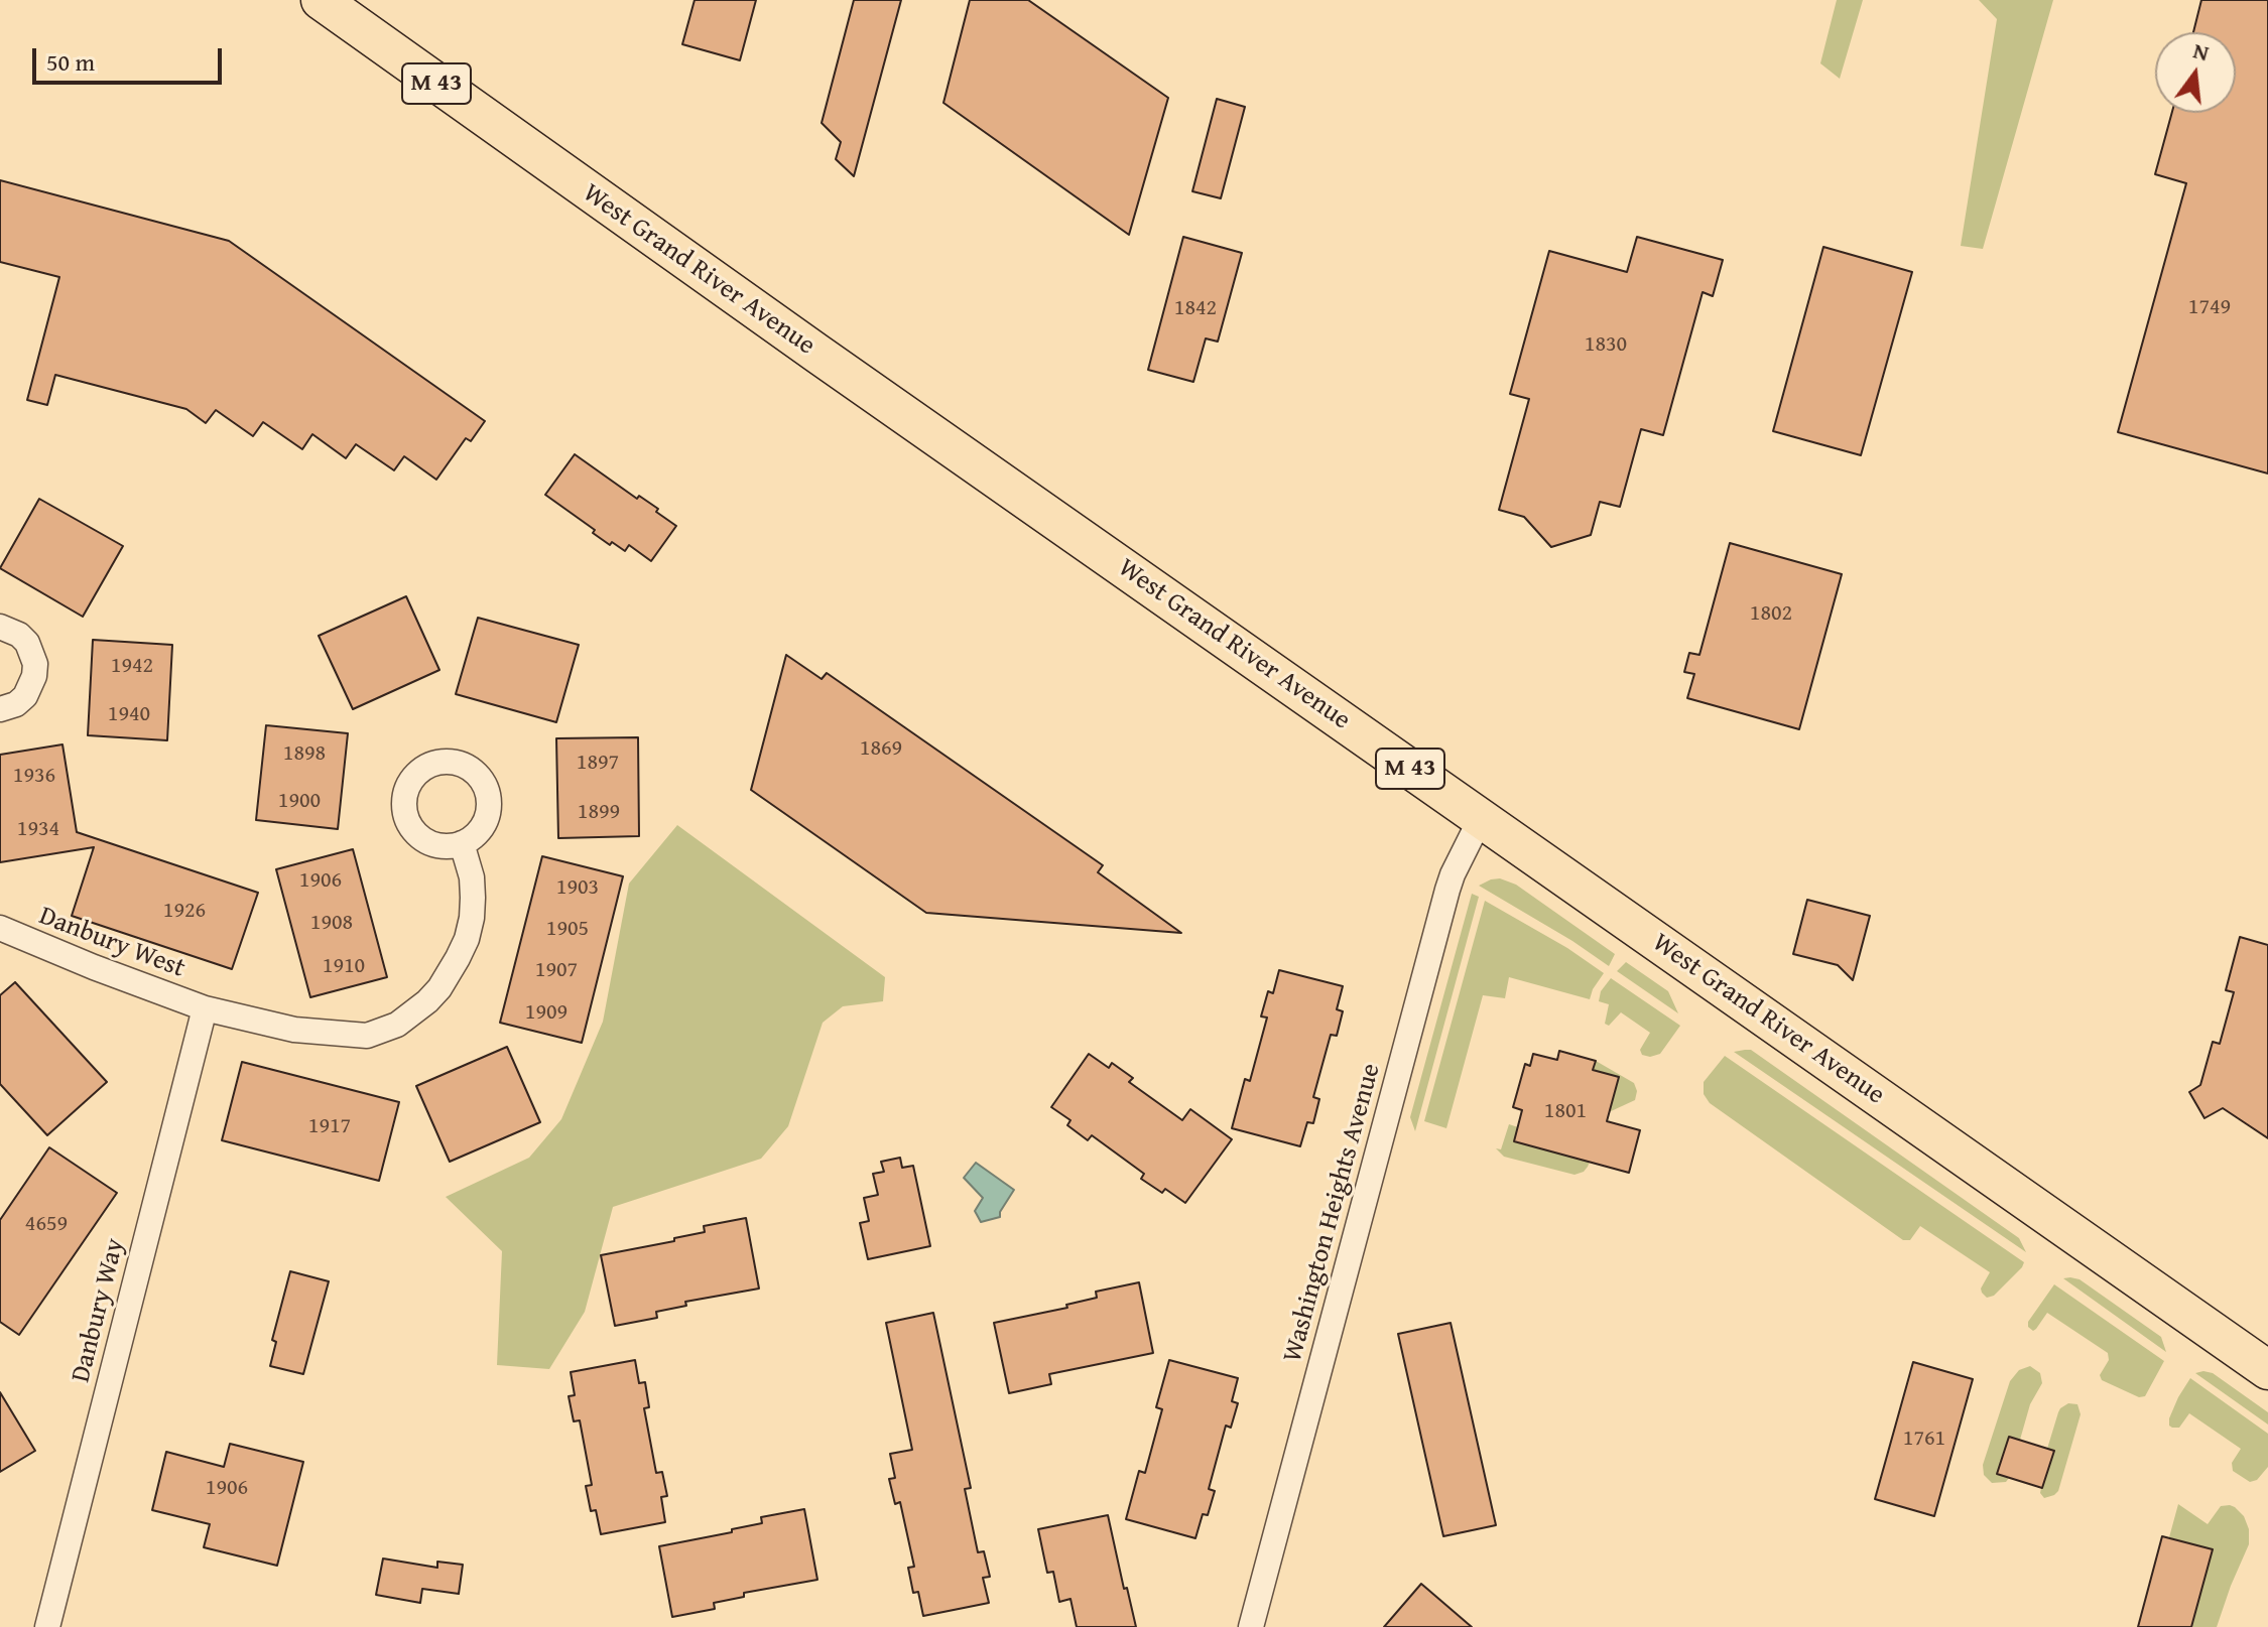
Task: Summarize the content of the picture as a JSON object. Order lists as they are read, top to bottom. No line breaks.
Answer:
{"streets":{"main road":["M 43","West Grand River Avenue"],"street":["Danbury West","Washington Heights Avenue","Danbury Way"]},"crossings":[["West Grand River Avenue","Washington Heights Avenue"],["Danbury West","Danbury Way"]],"house_numbers":["1749","1842","1830","1802","1942","1940","1869","1898","1897","1936","1900","1899","1934","1906","1903","1926","1908","1905","1910","1907","1909","1801","1917","4659","1761","1906"],"scale_bar":"50 m","north":"top"}
